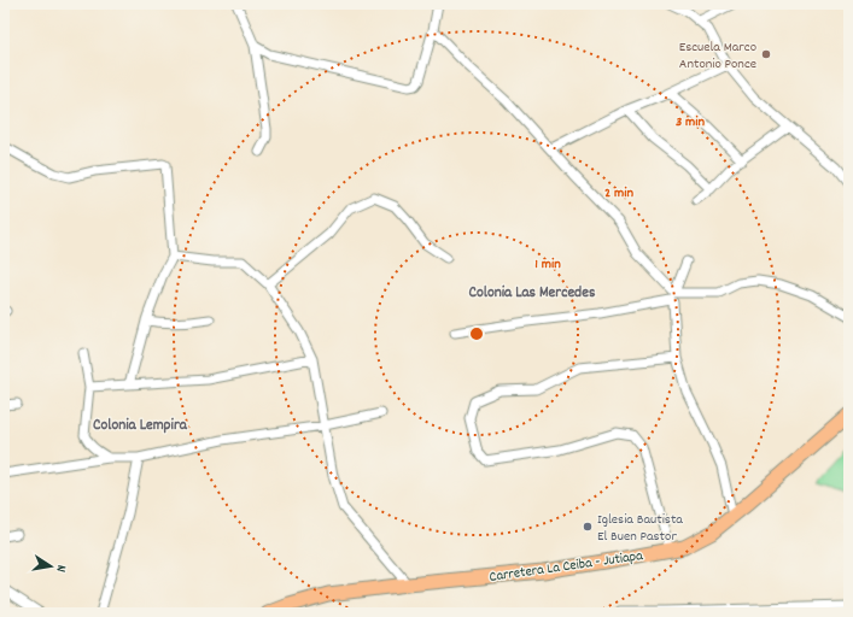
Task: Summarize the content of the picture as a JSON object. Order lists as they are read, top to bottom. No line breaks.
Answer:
{"streets":{"main road":["Carretera La Ceiba - Jutiapa"]},"districts":["Colonia Las Mercedes","Colonia Lempira"],"places":["Escuela Marco Antonio Ponce","Iglesia Bautista El Buen Pastor"],"north":"right","rings":["3 min","2 min","1 min"]}
